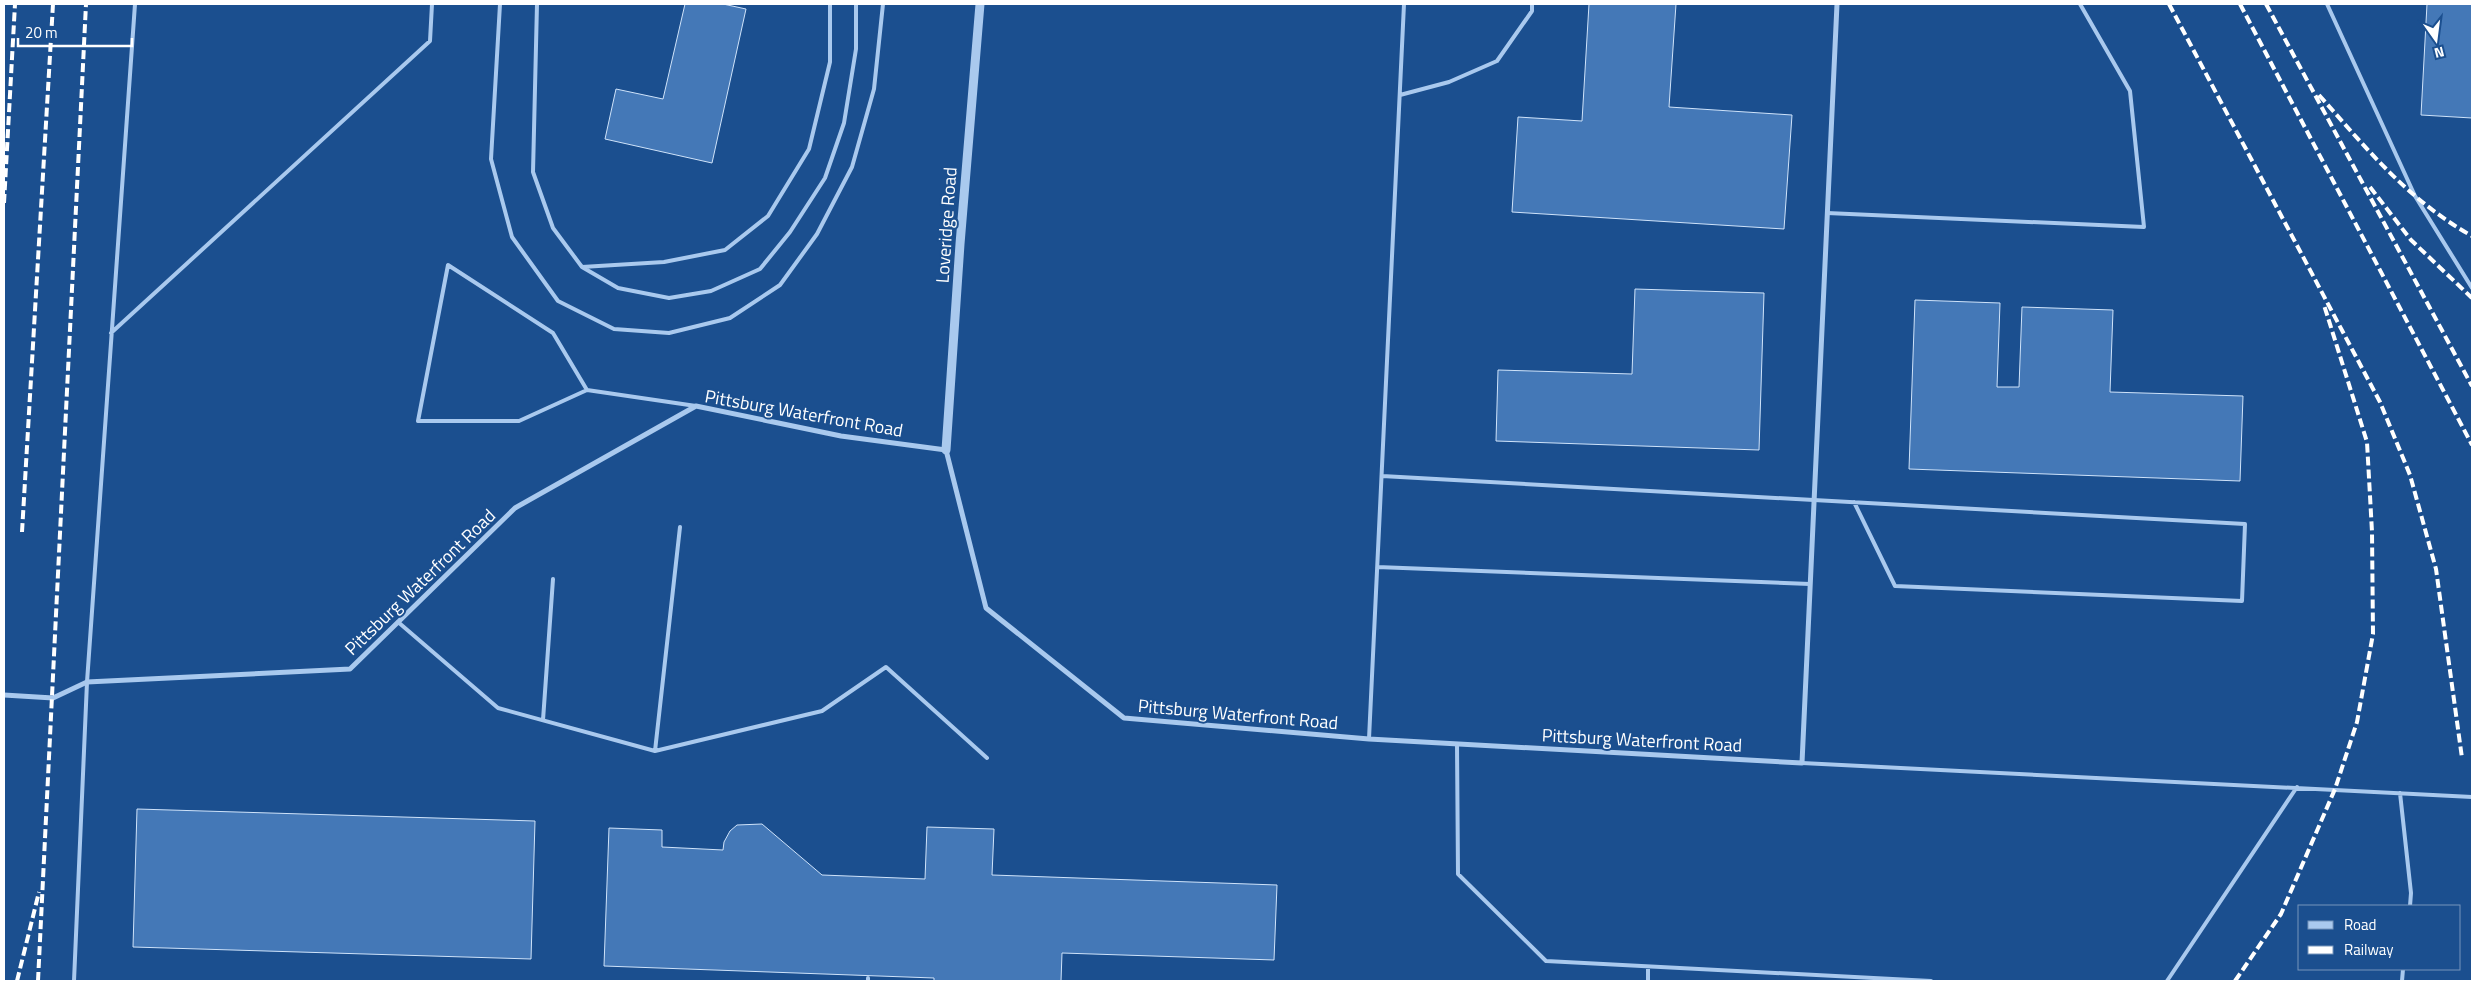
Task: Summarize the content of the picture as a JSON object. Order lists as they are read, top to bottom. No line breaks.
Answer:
{"streets":{"street":["Loveridge Road","Pittsburg Waterfront Road"]},"crossings":[["Loveridge Road","Pittsburg Waterfront Road"]],"legend":["Road","Railway"],"scale_bar":"20 m","north":"bottom"}
